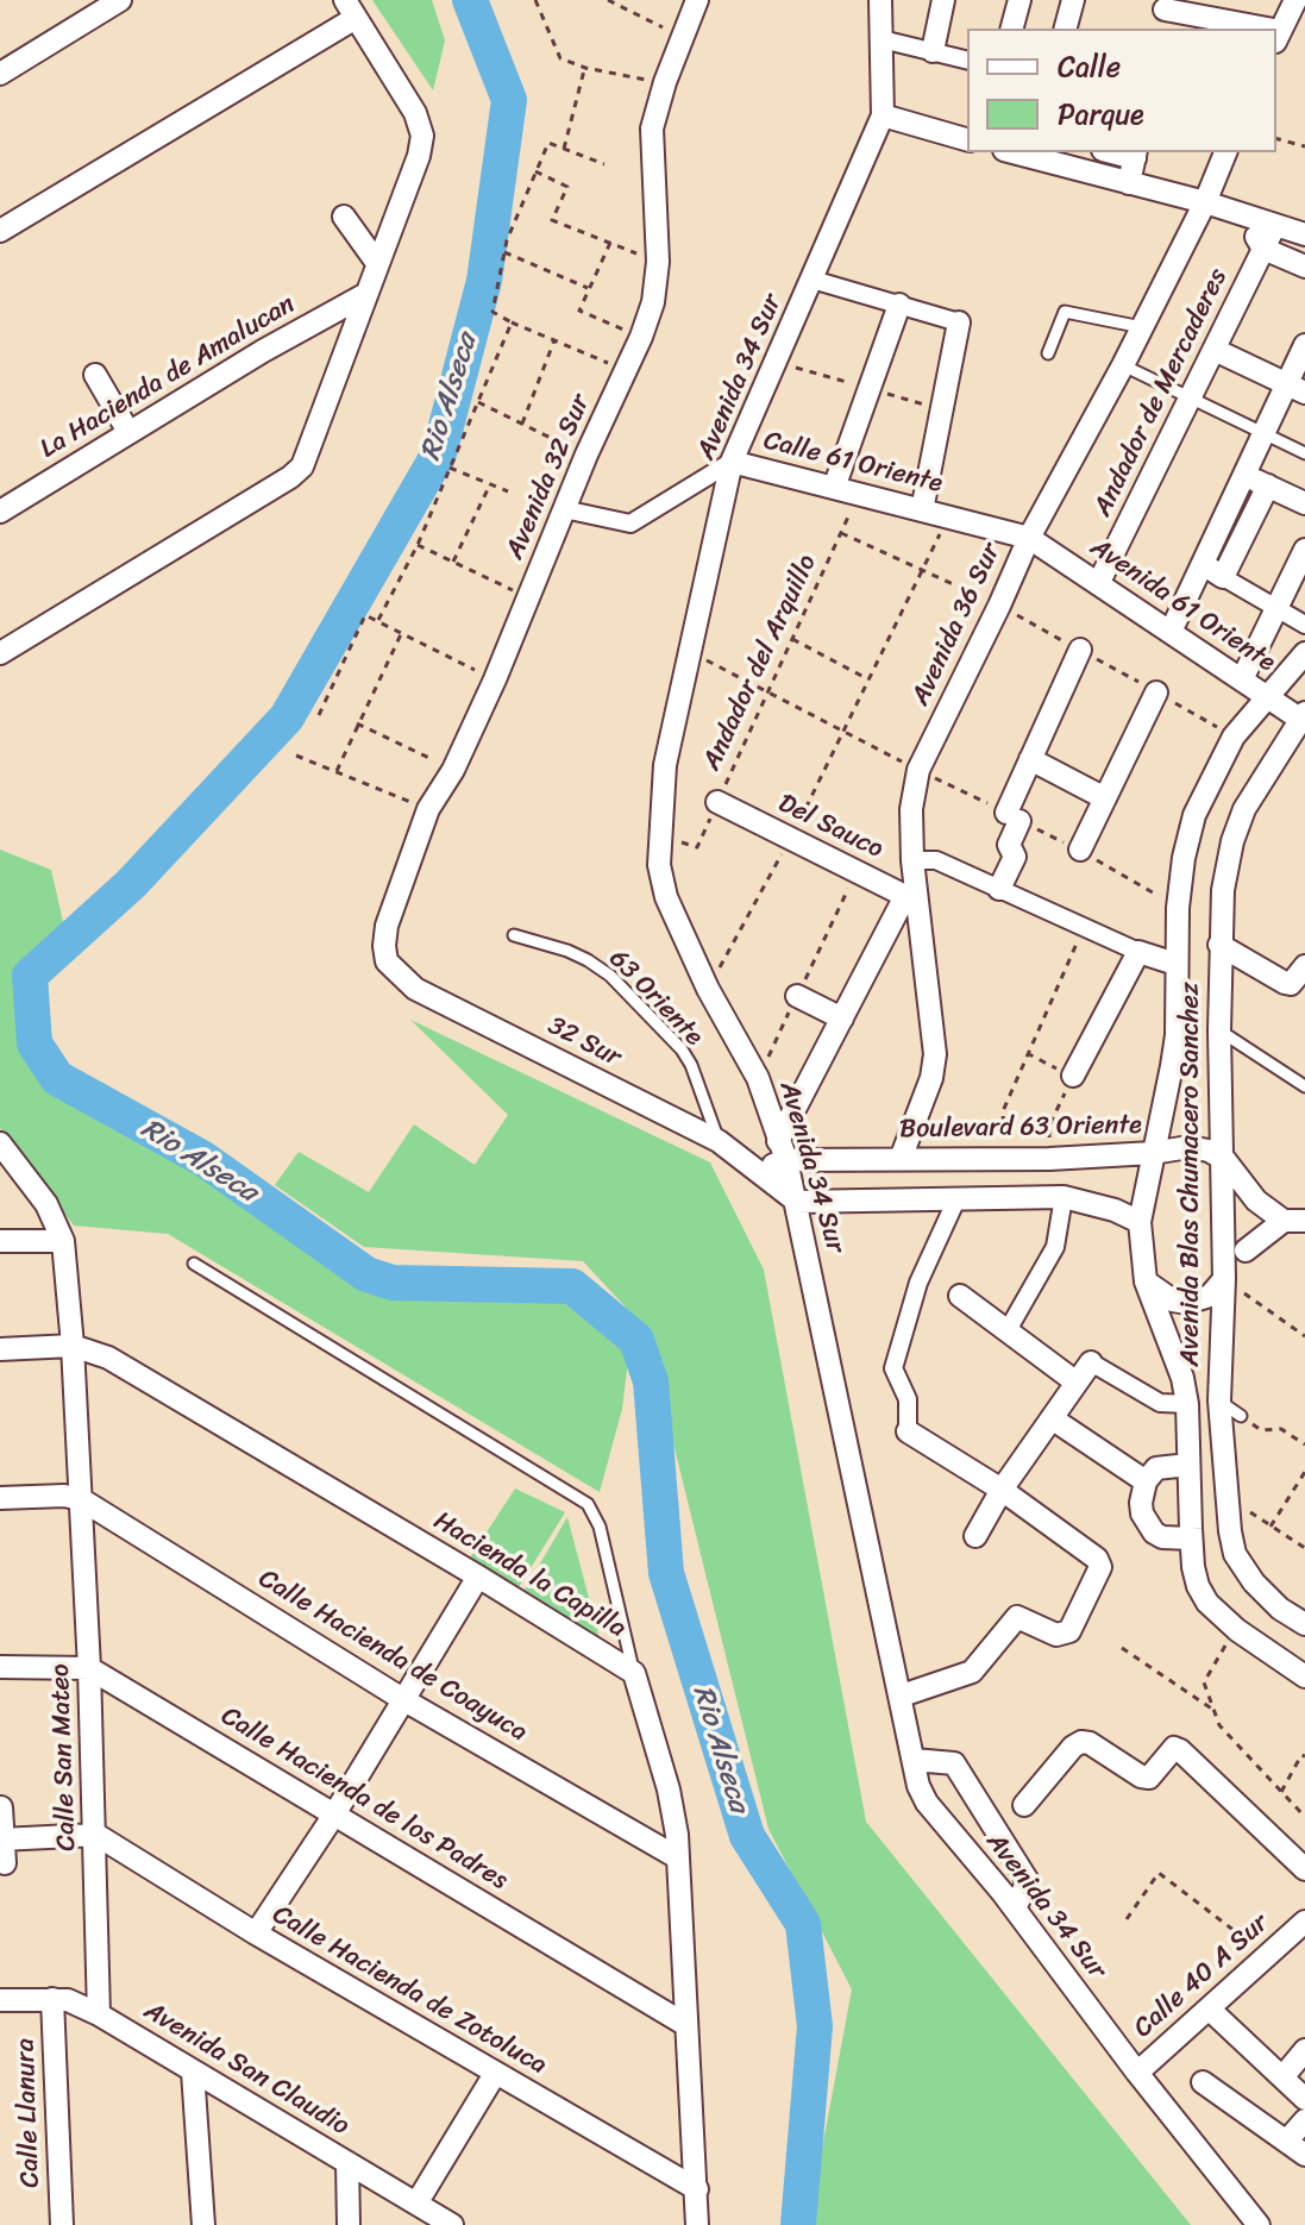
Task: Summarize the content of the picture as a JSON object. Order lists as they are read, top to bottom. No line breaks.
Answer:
{"streets":{"street":["La Hacienda de Amalucan","Avenida 34 Sur","Andador de Mercaderes","Calle 61 Oriente","Avenida 32 Sur","Avenida 61 Oriente","Avenida 36 Sur","Del Sauco","32 Sur","Boulevard 63 Oriente","Avenida Blas Chumacero Sanchez","Hacienda la Capilla","Calle Hacienda de Coayuca","Calle San Mateo","Calle Hacienda de los Padres","Calle 40 A Sur","Calle Hacienda de Zotoluca","Avenida San Claudio","Calle Llanura"],"lane":["63 Oriente"],"path":["Andador del Arquillo"]},"crossings":[["Avenida 34 Sur","Calle 61 Oriente"],["Avenida 34 Sur","32 Sur"],["Avenida 34 Sur","Boulevard 63 Oriente"],["Avenida 34 Sur","Calle 40 A Sur"],["Andador de Mercaderes","Avenida 61 Oriente"],["Calle 61 Oriente","Avenida 32 Sur"],["Calle 61 Oriente","Avenida 61 Oriente"],["Calle 61 Oriente","Avenida 36 Sur"],["Calle 61 Oriente","Andador del Arquillo"],["Avenida 32 Sur","32 Sur"],["Avenida 61 Oriente","Avenida 36 Sur"],["Avenida 61 Oriente","Avenida Blas Chumacero Sanchez"],["Avenida 36 Sur","Del Sauco"],["Avenida 36 Sur","Boulevard 63 Oriente"],["Andador del Arquillo","Del Sauco"],["63 Oriente","32 Sur"],["Boulevard 63 Oriente","Avenida Blas Chumacero Sanchez"],["Hacienda la Capilla","Calle Hacienda de Coayuca"],["Hacienda la Capilla","Calle San Mateo"],["Hacienda la Capilla","Calle Hacienda de los Padres"],["Hacienda la Capilla","Calle Hacienda de Zotoluca"],["Calle Hacienda de Coayuca","Calle San Mateo"],["Calle San Mateo","Calle Hacienda de los Padres"],["Calle San Mateo","Calle Hacienda de Zotoluca"],["Calle San Mateo","Avenida San Claudio"],["Avenida San Claudio","Calle Llanura"]],"water":["Rio Alseca"],"legend":["Calle","Parque"]}
